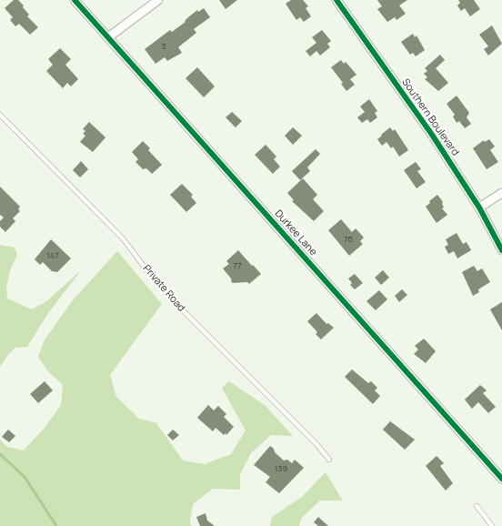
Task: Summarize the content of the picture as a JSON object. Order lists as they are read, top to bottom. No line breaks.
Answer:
{"streets":{"street":["Southern Boulevard","Durkee Lane"],"lane":["Private Road"]},"house_numbers":["3","76","147","77","139"]}
